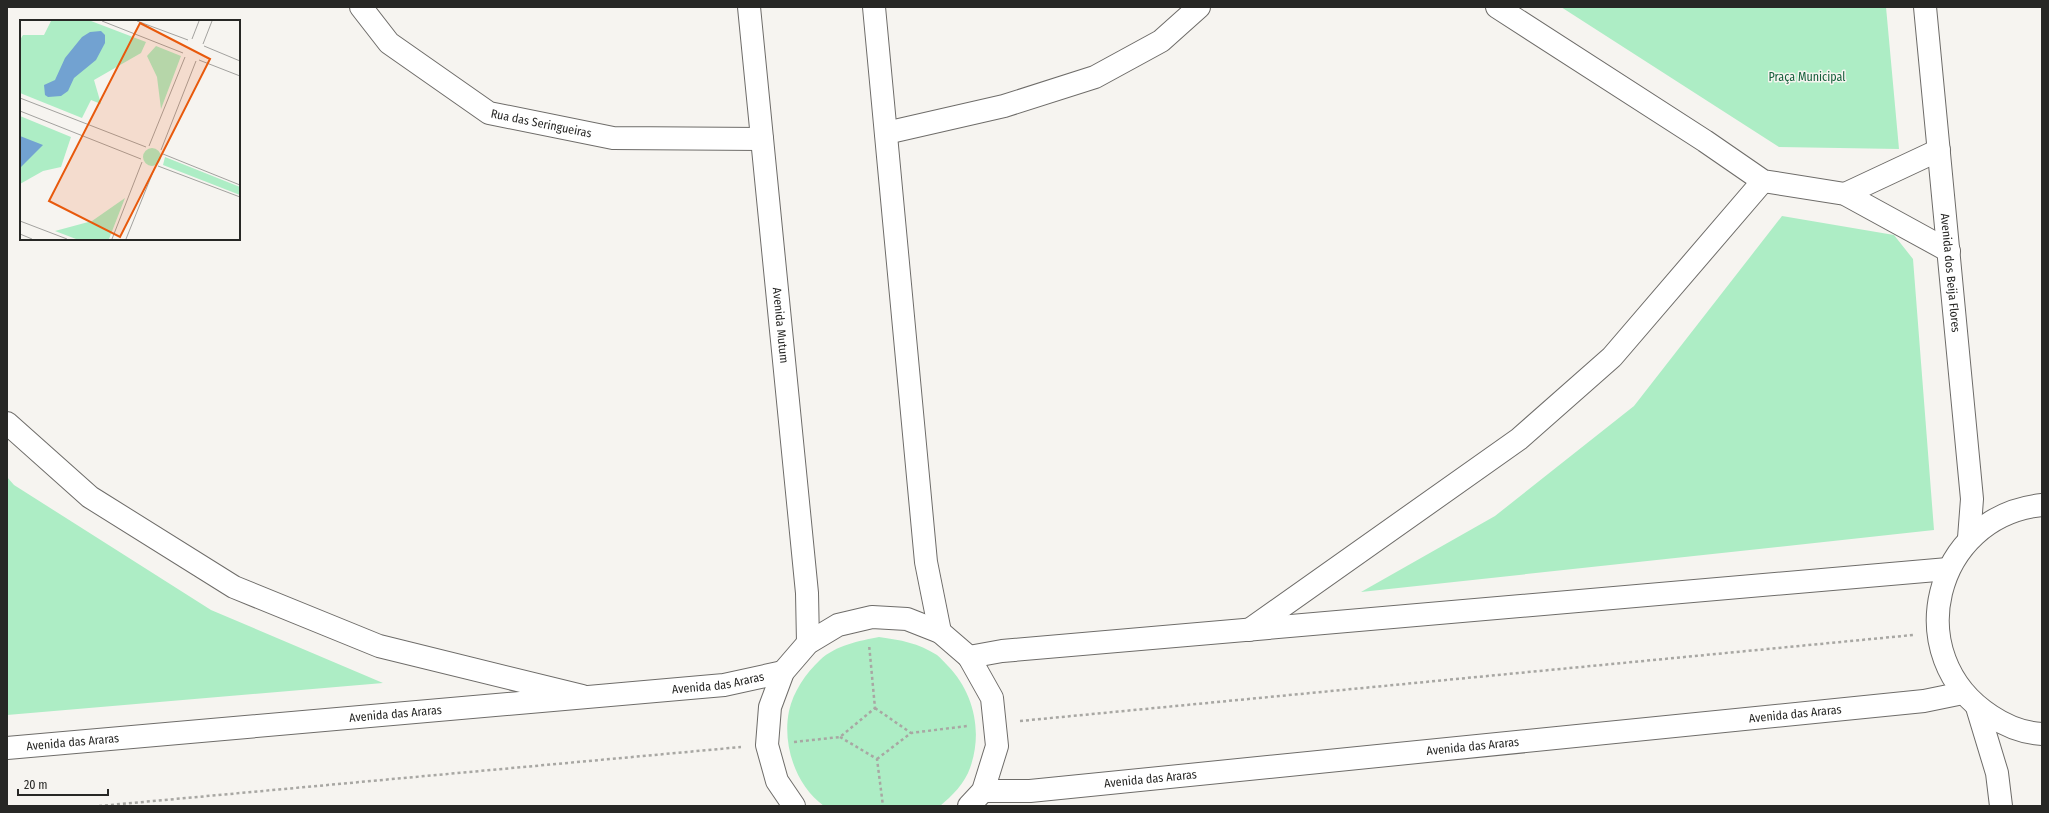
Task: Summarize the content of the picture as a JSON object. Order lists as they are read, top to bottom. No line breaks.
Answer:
{"streets":{"street":["Rua das Seringueiras","Avenida dos Beija Flores","Avenida Mutum","Avenida das Araras"]},"crossings":[["Rua das Seringueiras","Avenida Mutum"]],"parks":["Praça Municipal"],"scale_bar":"20 m"}
